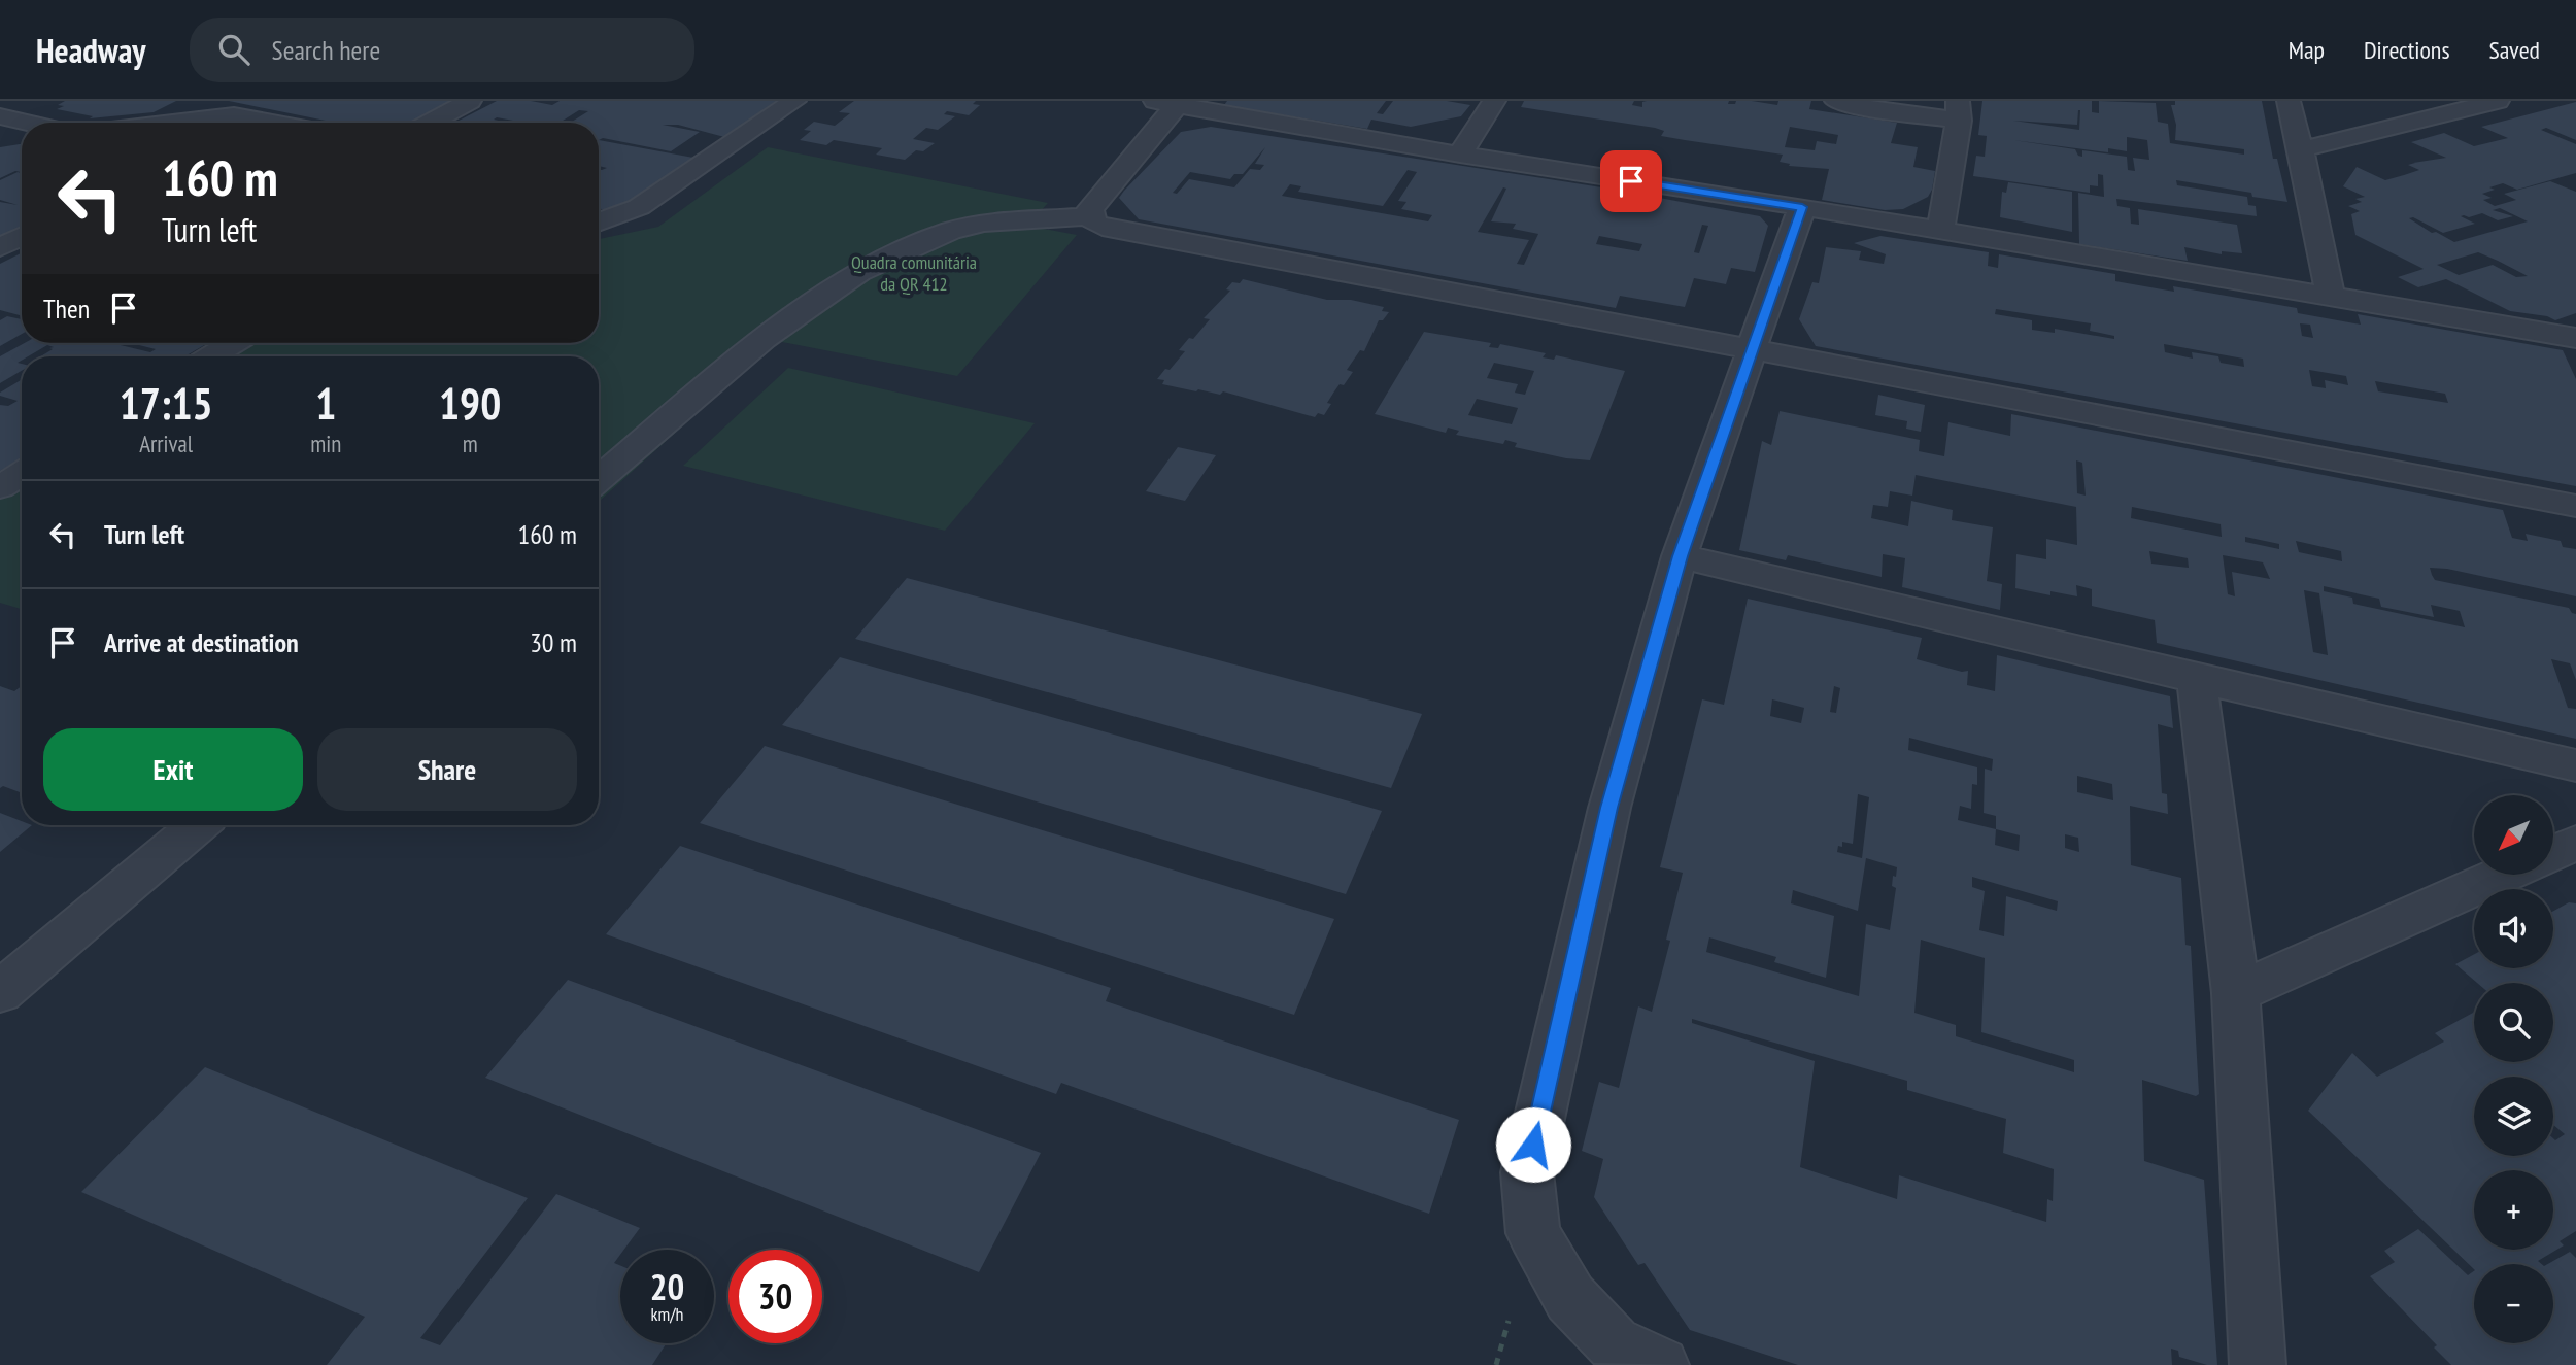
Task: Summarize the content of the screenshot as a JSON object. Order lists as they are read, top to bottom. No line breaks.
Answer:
{"parks":["Quadra comunitária da QR 412"],"north":"bottom left","page":{"header":"Headway","search":"Search here","nav":["Map","Directions","Saved"],"turn":["160 m","Turn left"],"then":"Then","eta":["17:15","Arrival","1","min","190","m"],"list":[{"name":"Turn left","value":"160 m"},{"name":"Arrive at destination","value":"30 m"}],"buttons":["Exit","Share"],"map_buttons":["+","−"],"speed":"20 km/h","limit":"30"}}
